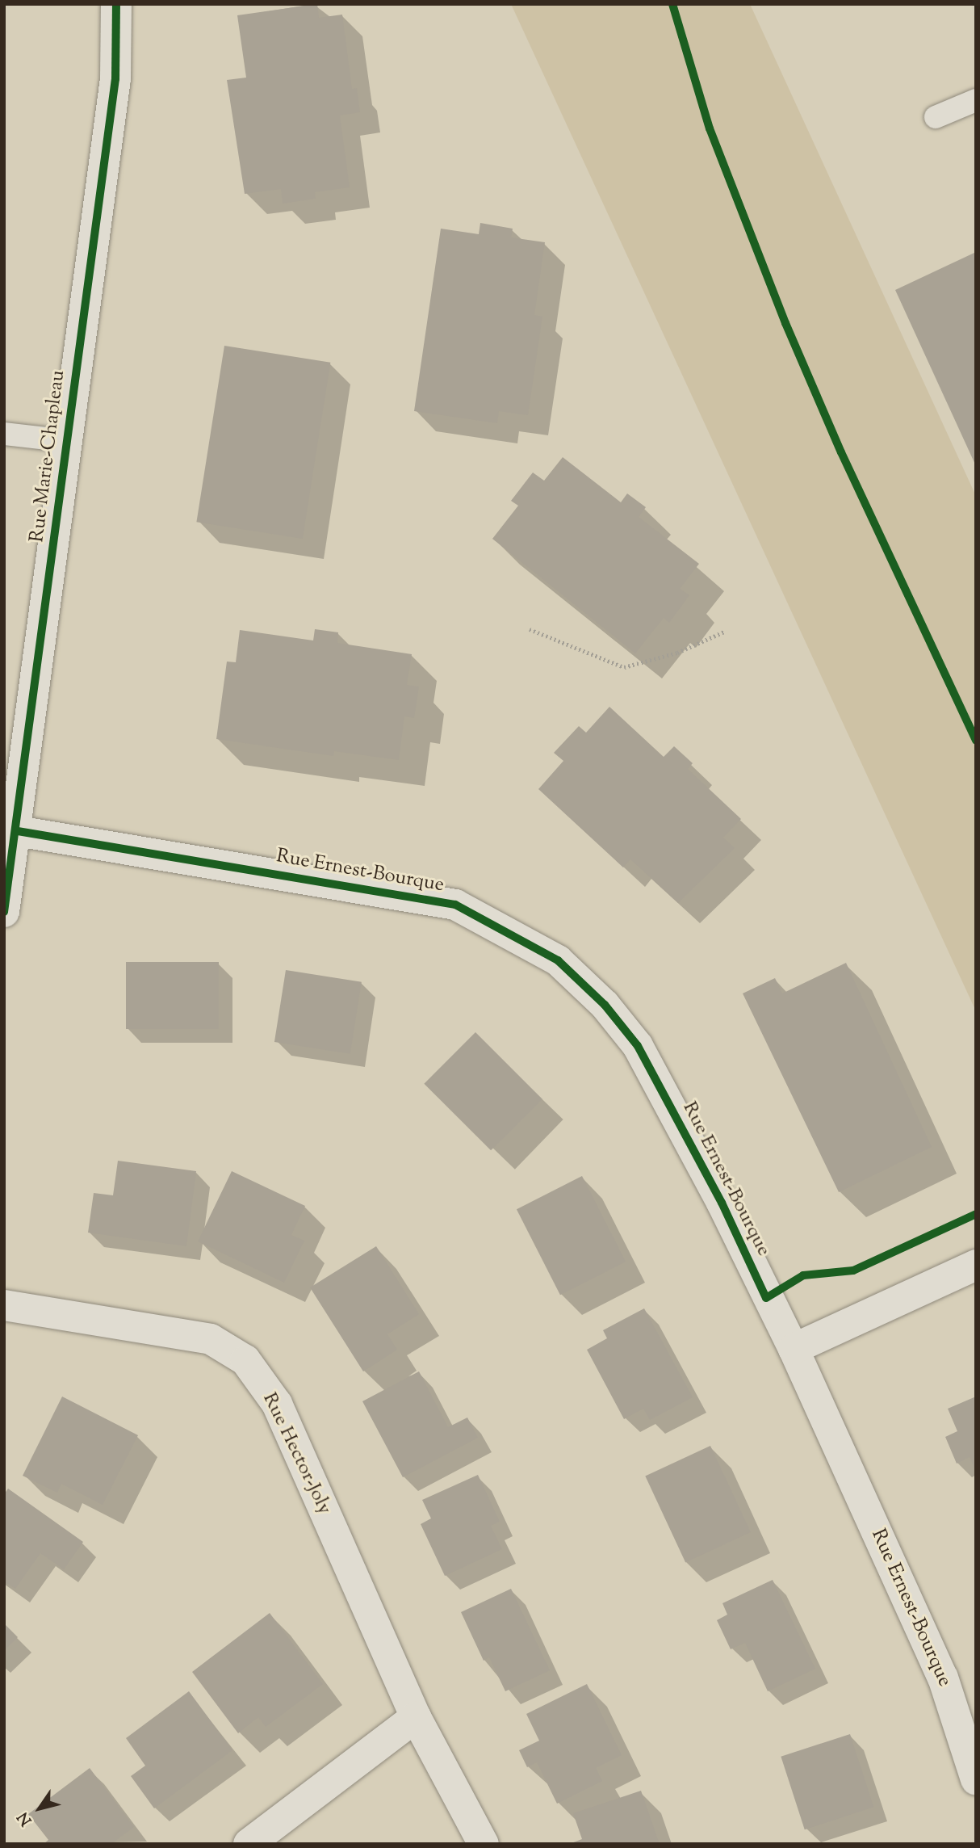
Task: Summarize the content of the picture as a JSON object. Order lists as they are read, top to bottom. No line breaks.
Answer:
{"streets":{"street":["Rue Marie-Chapleau","Rue Ernest-Bourque","Rue Hector-Joly"]},"crossings":[["Rue Marie-Chapleau","Rue Ernest-Bourque"]],"north":"bottom left"}
